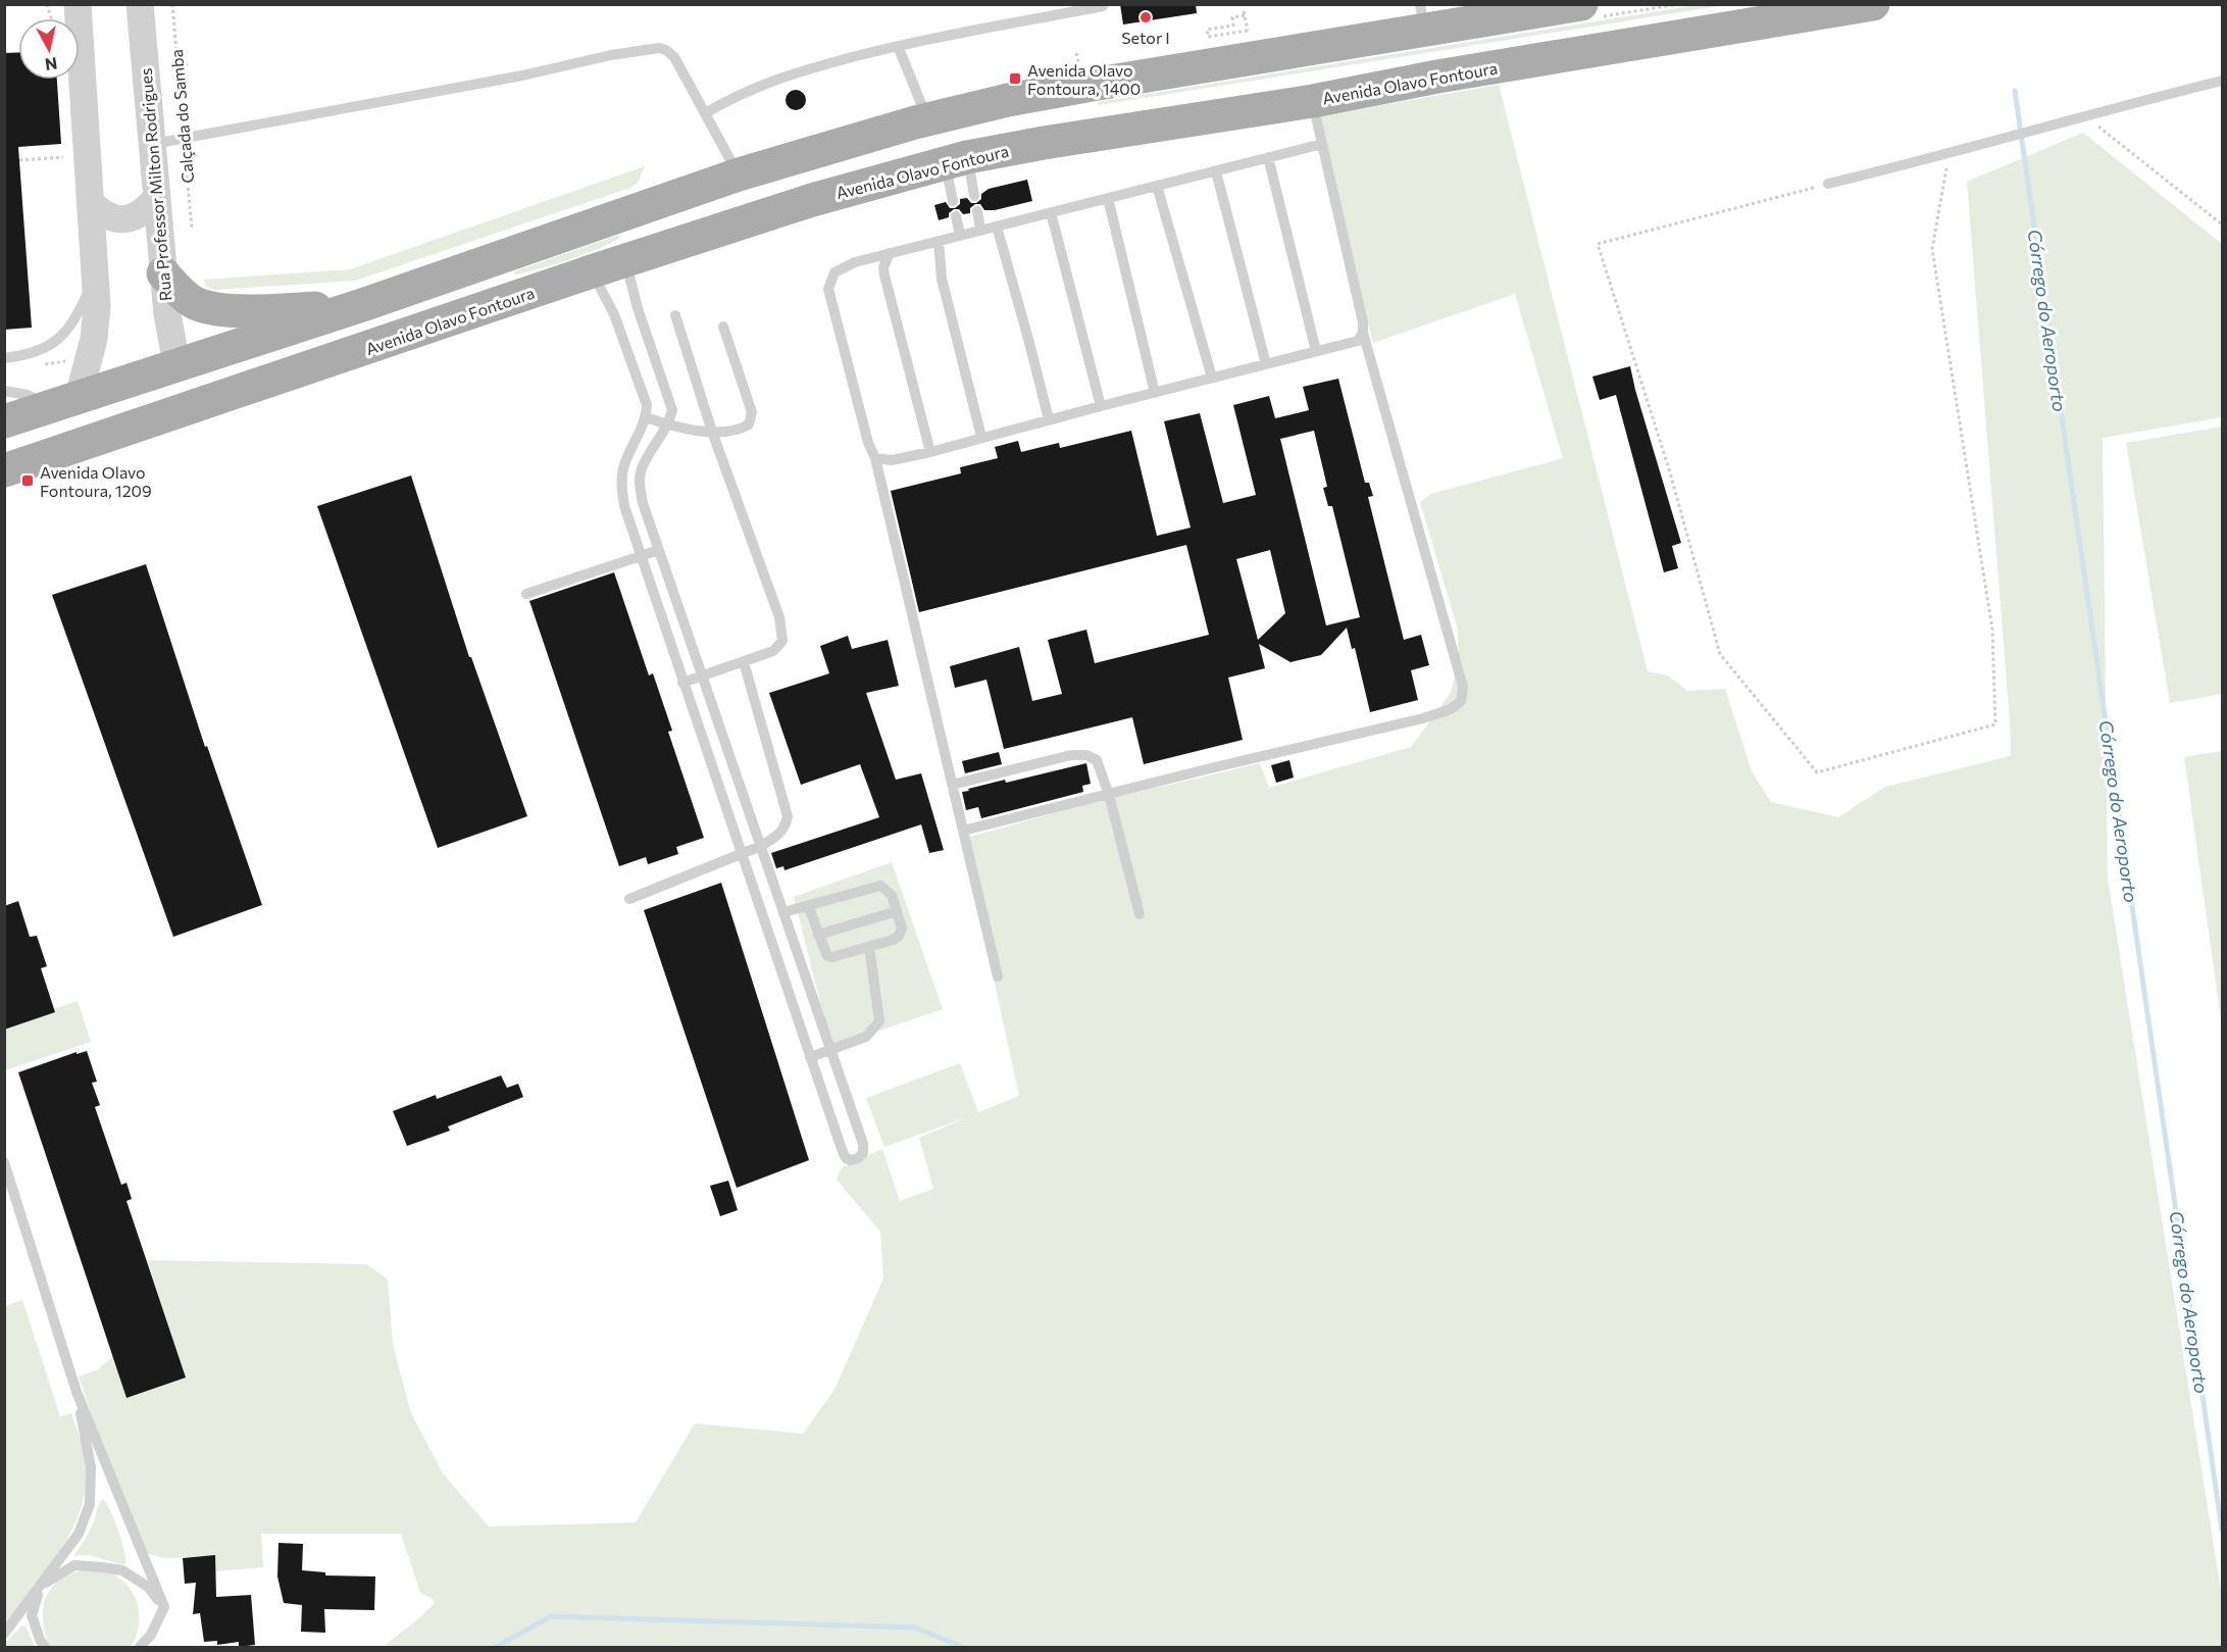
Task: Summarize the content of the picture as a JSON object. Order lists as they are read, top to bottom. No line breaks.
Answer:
{"streets":{"main road":["Avenida Olavo Fontoura"],"street":["Rua Professor Milton Rodrigues"],"path":["Calçada do Samba"]},"water":["Córrego do Aeroporto"],"places":{"other":["Setor I"],"transit":["Avenida Olavo Fontoura, 1400","Avenida Olavo Fontoura, 1209"]},"north":"bottom"}
